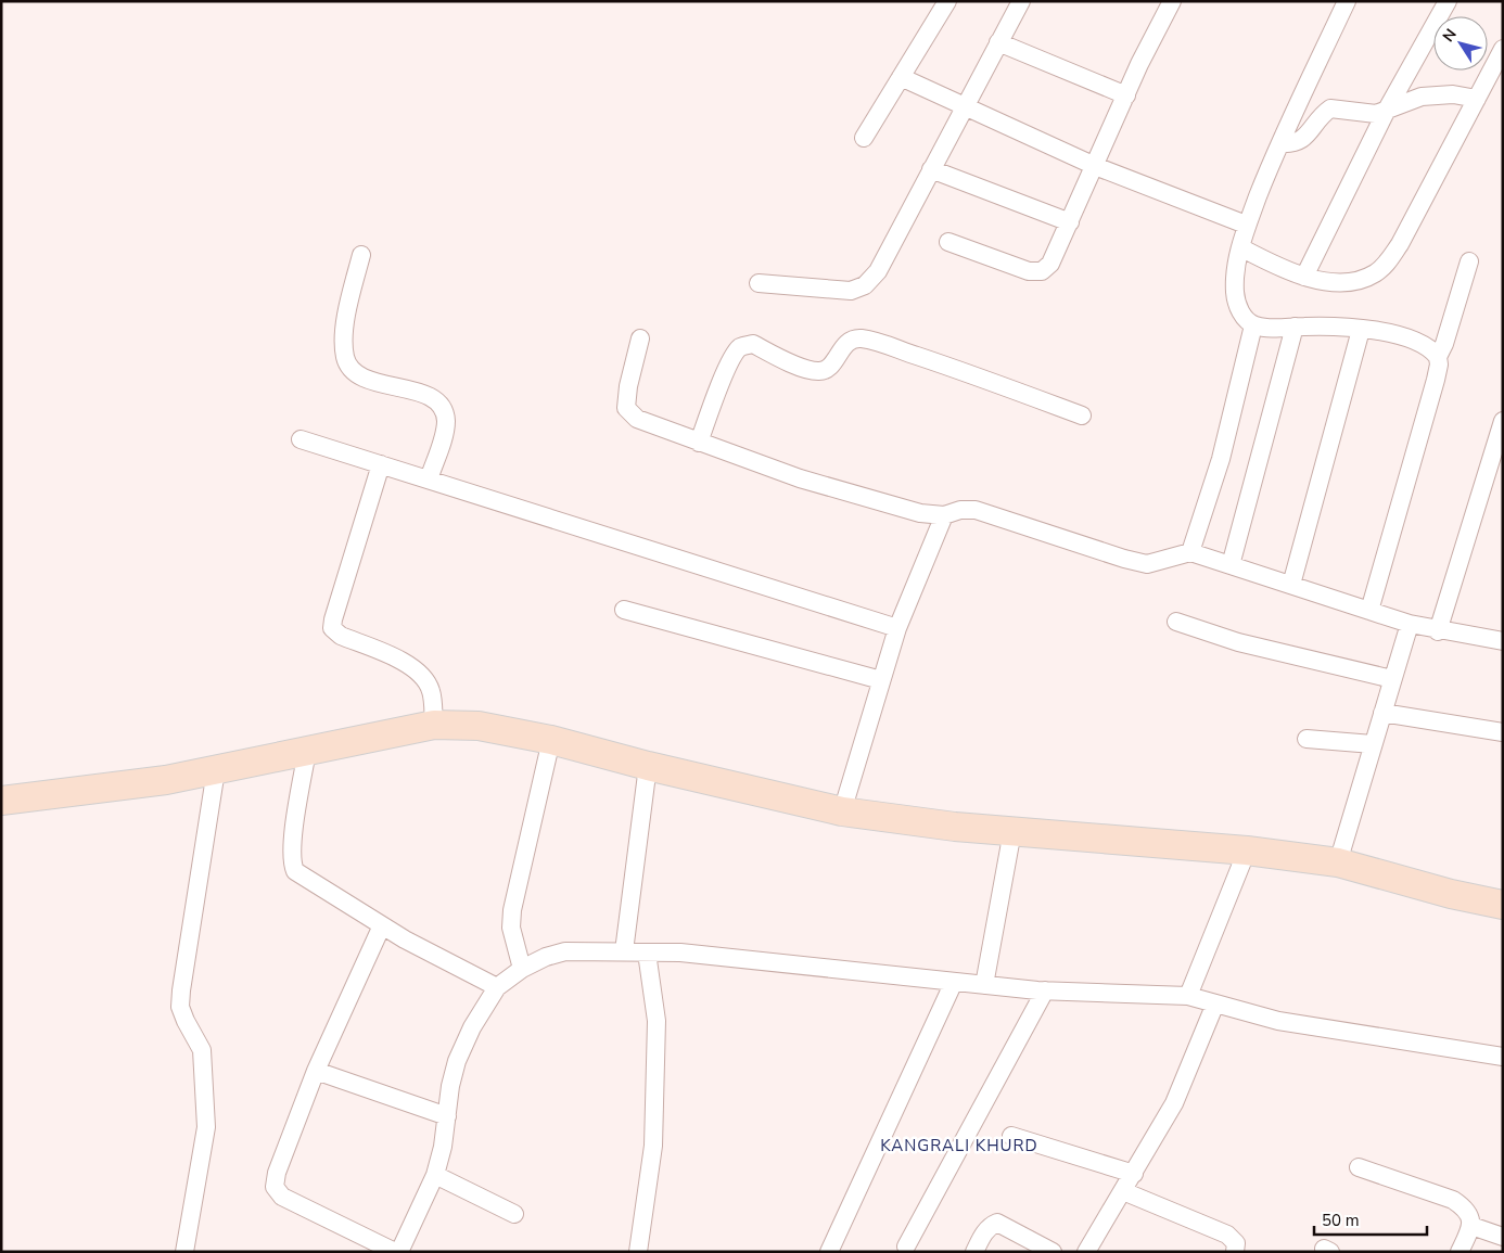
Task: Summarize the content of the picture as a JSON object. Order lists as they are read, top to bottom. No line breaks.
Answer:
{"districts":["KANGRALI KHURD"],"scale_bar":"50 m","north":"top left"}
